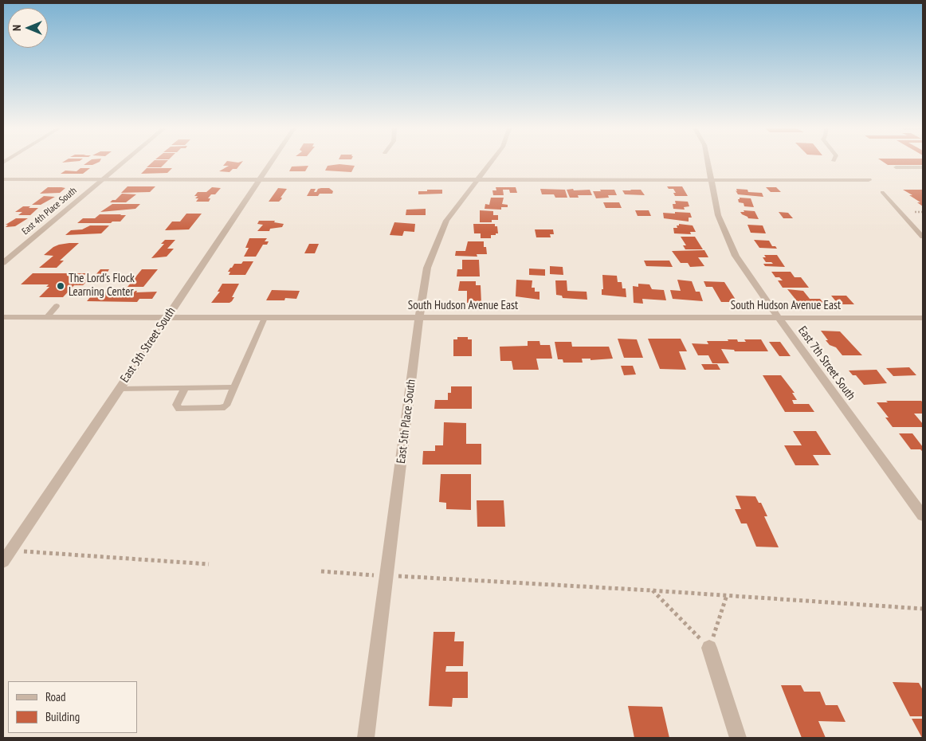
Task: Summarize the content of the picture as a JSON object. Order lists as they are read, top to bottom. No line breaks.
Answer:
{"streets":{"street":["East 4th Place South","South Hudson Avenue East","East 5th Street South","East 7th Street South","East 5th Place South"]},"crossings":[["South Hudson Avenue East","East 5th Street South"],["South Hudson Avenue East","East 7th Street South"],["South Hudson Avenue East","East 5th Place South"]],"places":["The Lord's Flock Learning Center"],"legend":["Road","Building"],"north":"left"}
